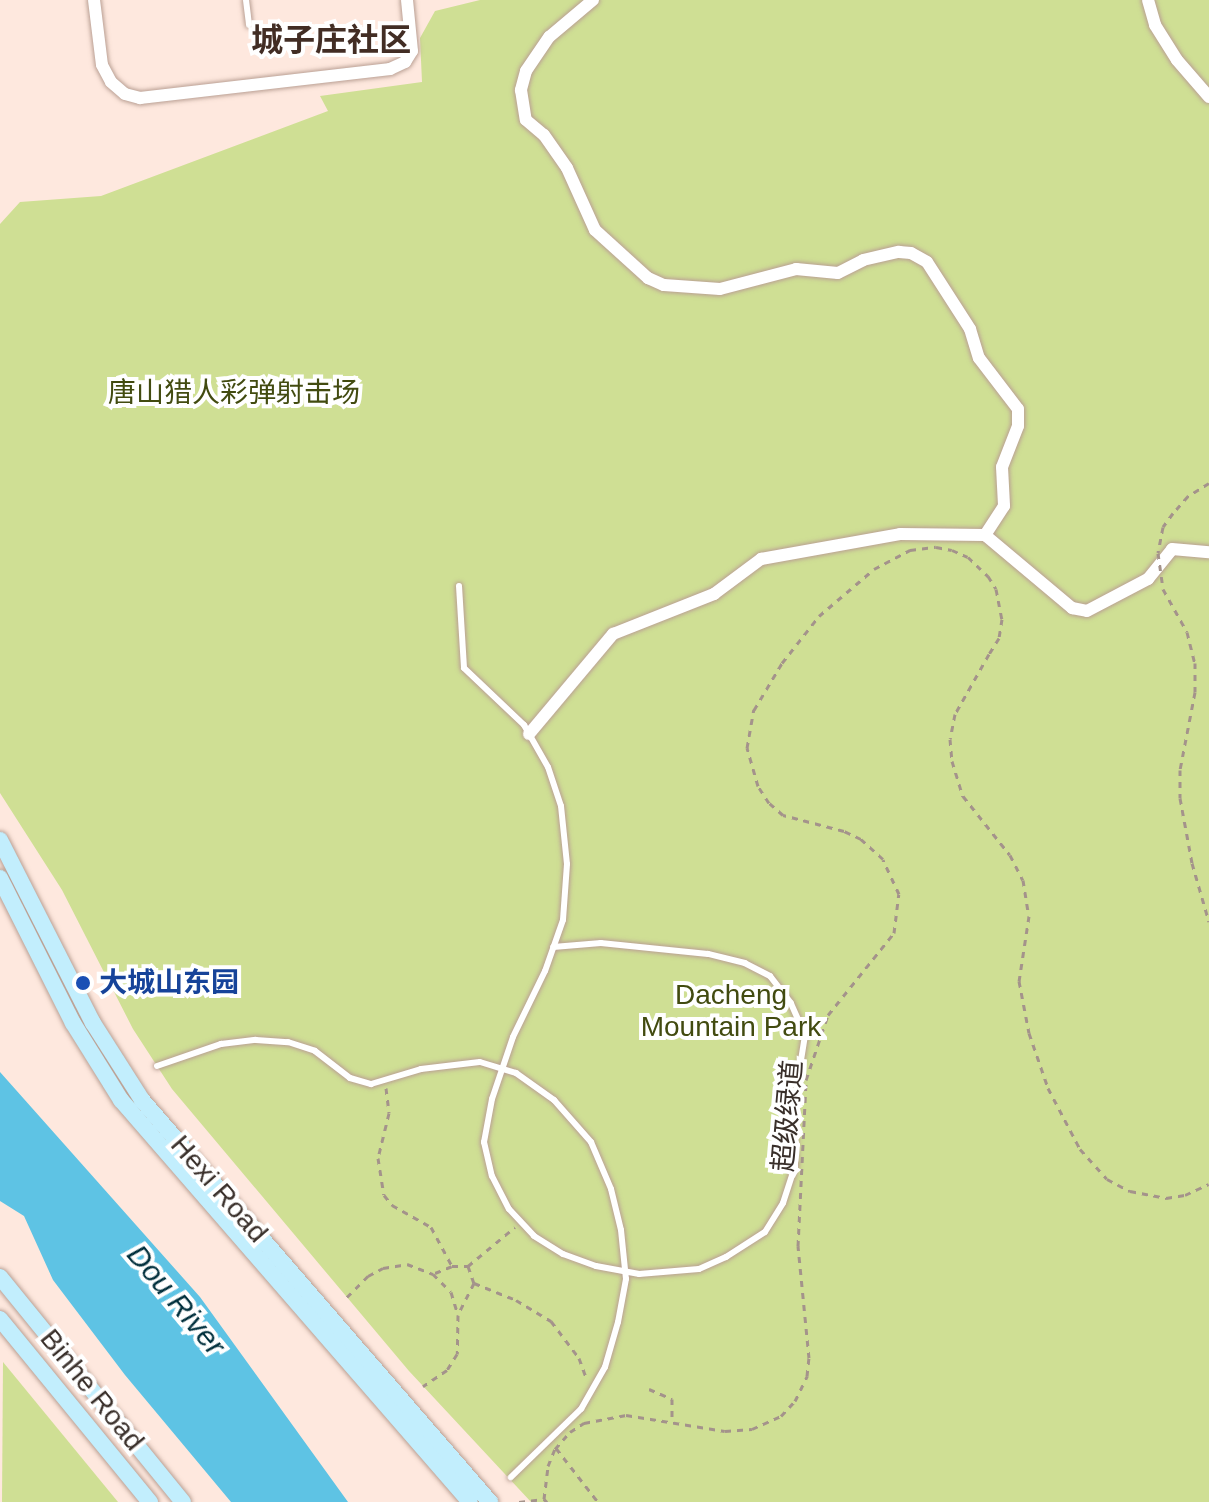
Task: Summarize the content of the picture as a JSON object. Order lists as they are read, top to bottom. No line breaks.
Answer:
{"streets":{"street":["Hexi Road","Binhe Road"],"path":["超级绿道"]},"districts":["城子庄社区"],"water":["Dou River"],"parks":["唐山猎人彩弹射击场","Dacheng Mountain Park"],"places":["大城山东园"]}
